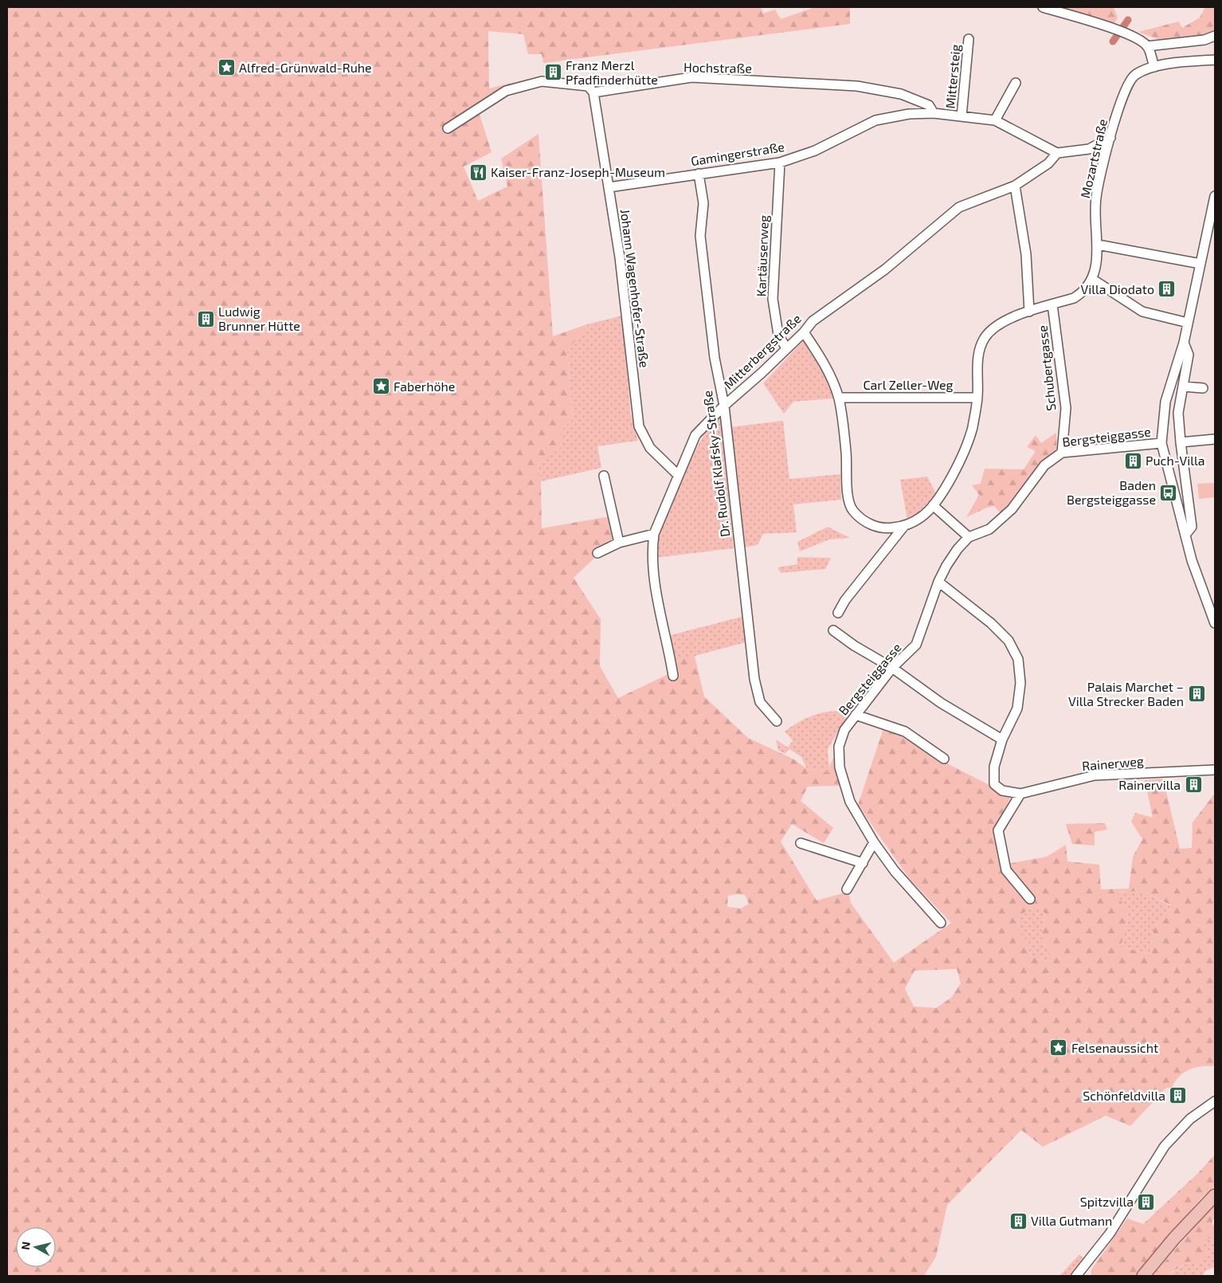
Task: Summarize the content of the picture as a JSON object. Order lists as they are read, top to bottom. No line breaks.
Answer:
{"streets":{"street":["Hochstraße","Mittersteig","Gamingerstraße","Mozartstraße","Kartäuserweg","Johann Wagenhofer-Straße","Mitterbergstraße","Schubertgasse","Carl Zeller-Weg","Bergsteiggasse","Dr. Rudolf Klafsky-Straße","Rainerweg"]},"crossings":[["Hochstraße","Gamingerstraße"],["Hochstraße","Johann Wagenhofer-Straße"],["Gamingerstraße","Kartäuserweg"],["Gamingerstraße","Johann Wagenhofer-Straße"],["Gamingerstraße","Dr. Rudolf Klafsky-Straße"],["Mozartstraße","Schubertgasse"],["Mozartstraße","Carl Zeller-Weg"],["Kartäuserweg","Mitterbergstraße"],["Johann Wagenhofer-Straße","Mitterbergstraße"],["Mitterbergstraße","Schubertgasse"],["Mitterbergstraße","Dr. Rudolf Klafsky-Straße"],["Schubertgasse","Bergsteiggasse"]],"places":{"place":["Alfred-Grünwald-Ruhe","Faberhöhe","Felsenaussicht"],"building":["Franz Merzl Pfadfinderhütte","Villa Diodato","Ludwig Brunner Hütte","Puch-Villa","Palais Marchet – Villa Strecker Baden","Rainervilla","Schönfeldvilla","Spitzvilla","Villa Gutmann"],"restaurant":["Kaiser-Franz-Joseph-Museum"],"bus stop":["Baden Bergsteiggasse"]},"north":"left"}
